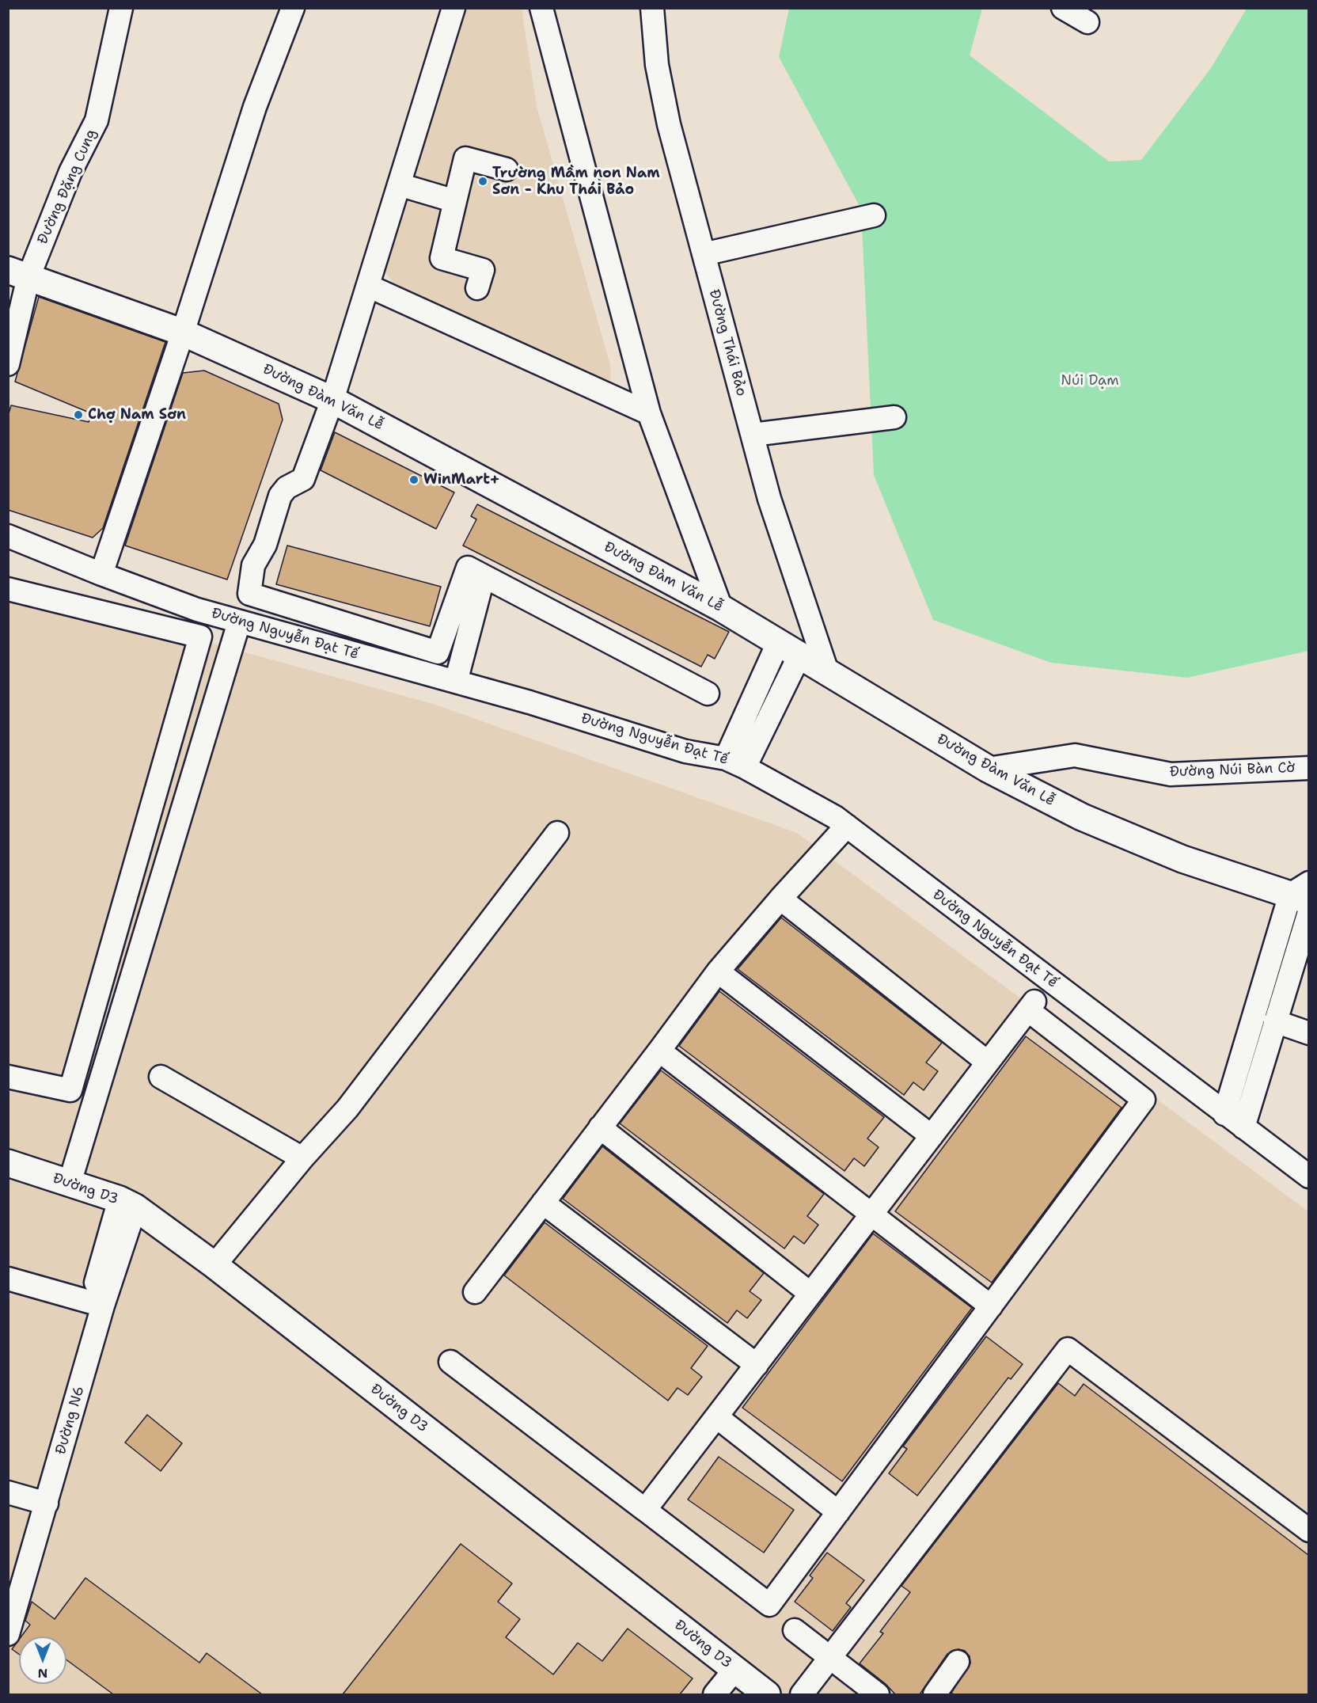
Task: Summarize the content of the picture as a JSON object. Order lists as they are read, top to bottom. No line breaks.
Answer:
{"streets":{"main road":["Đường Đàm Văn Lễ","Đường D3"],"street":["Đường Đặng Cung","Đường Thái Bảo","Đường Nguyễn Đạt Tế","Đường Núi Bàn Cờ","Đường N6"]},"crossings":[["Đường Đặng Cung","Đường Đàm Văn Lễ"],["Đường Thái Bảo","Đường Đàm Văn Lễ"],["Đường Đàm Văn Lễ","Đường Núi Bàn Cờ"],["Đường D3","Đường N6"]],"parks":["Núi Dạm"],"places":["Trường Mầm non Nam Sơn - Khu Thái Bảo","Chợ Nam Sơn","WinMart+"],"north":"bottom"}
